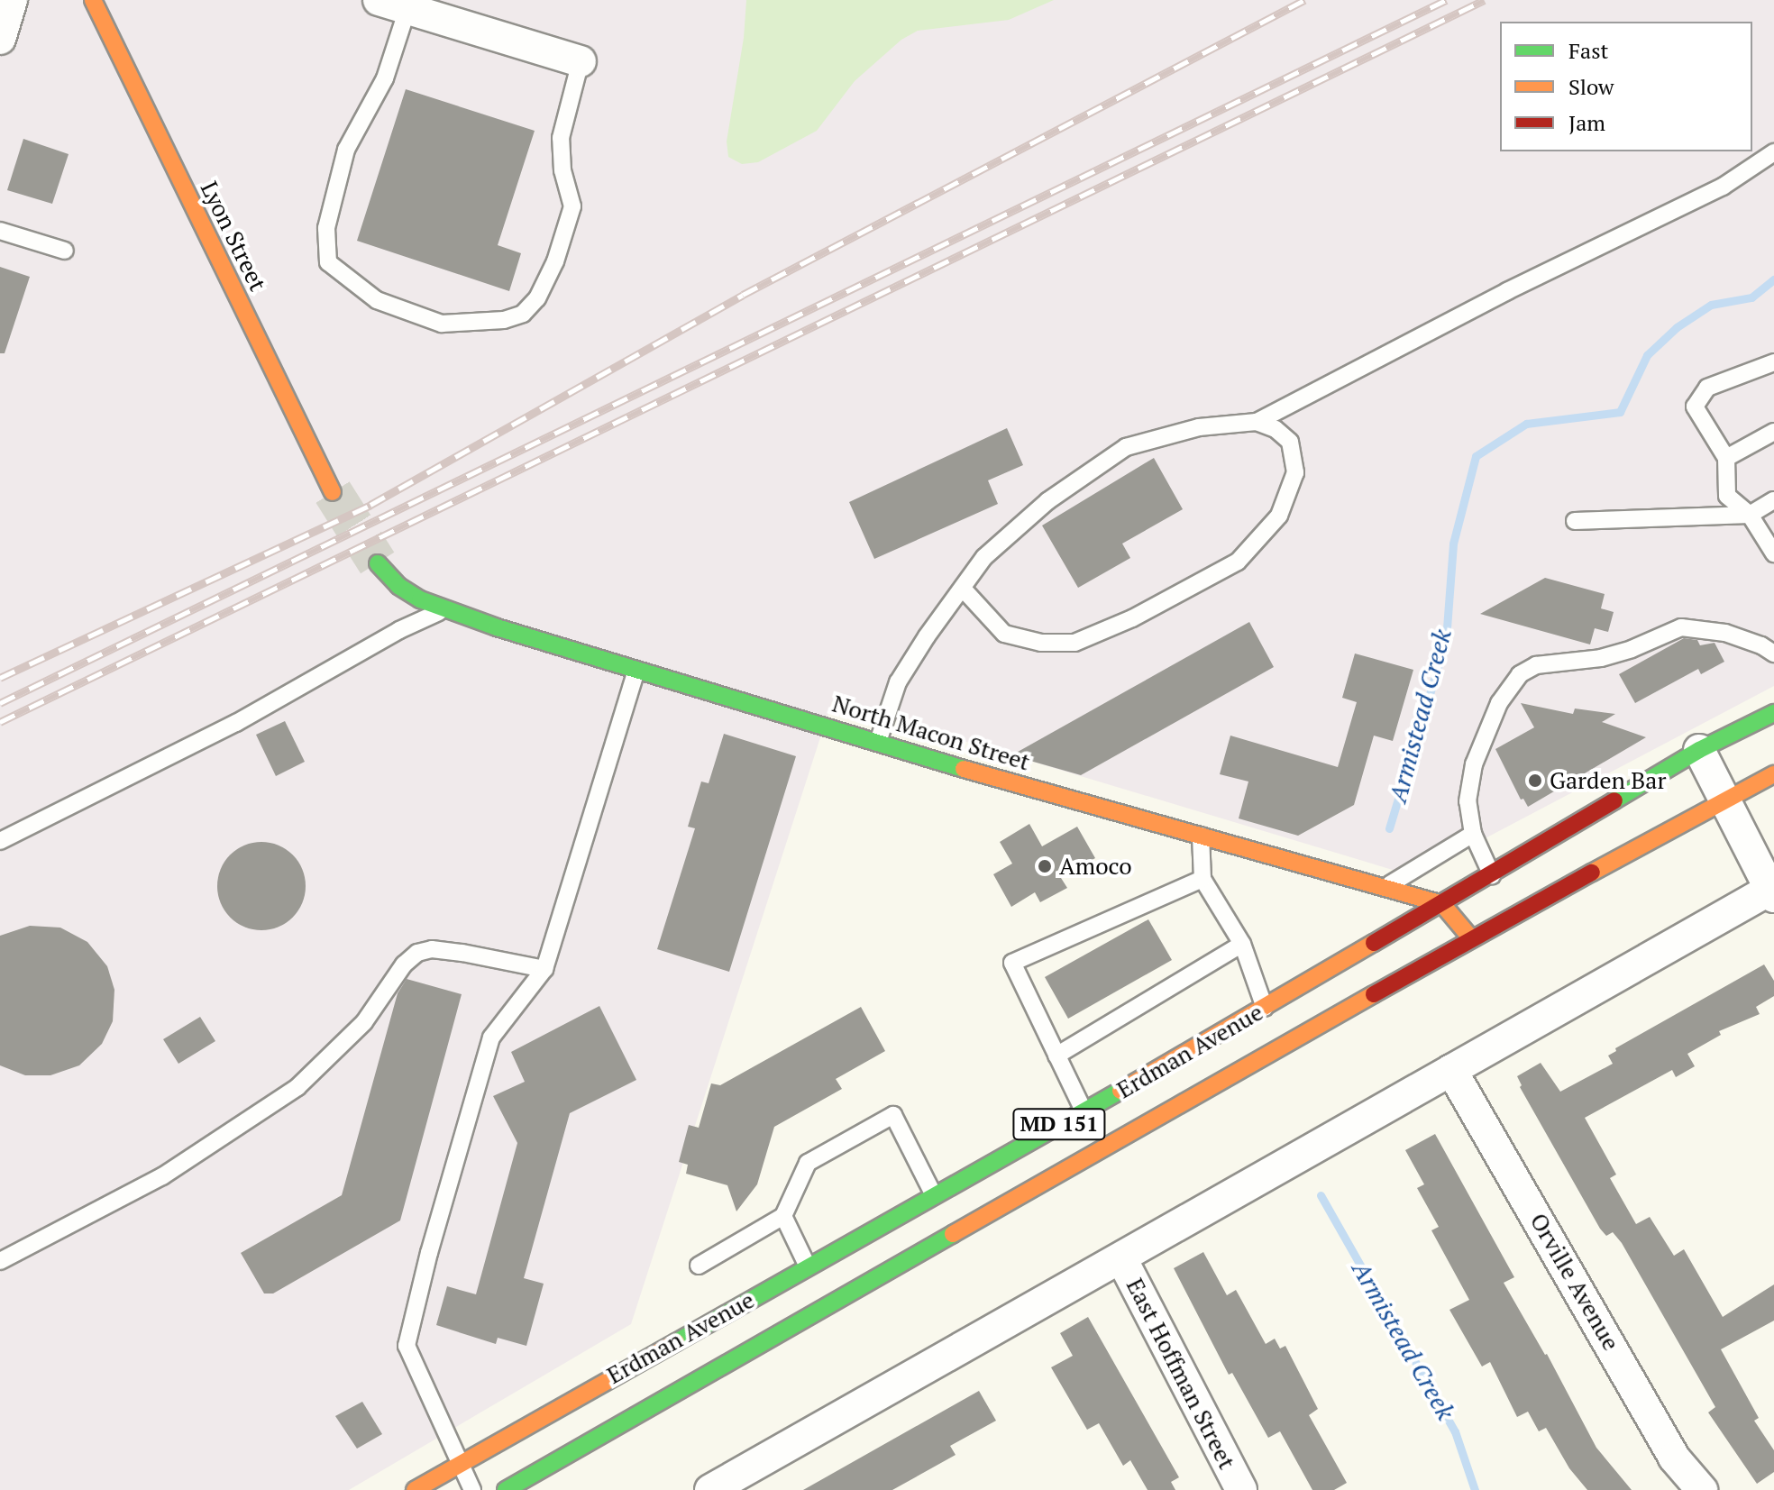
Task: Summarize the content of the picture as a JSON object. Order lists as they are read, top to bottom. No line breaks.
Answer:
{"streets":{"main road":["Lyon Street","North Macon Street","Erdman Avenue","MD 151"],"street":["Orville Avenue","East Hoffman Street"]},"crossings":[["North Macon Street","Erdman Avenue"]],"water":["Armistead Creek"],"places":["Garden Bar","Amoco"],"legend":["Fast","Slow","Jam"]}
